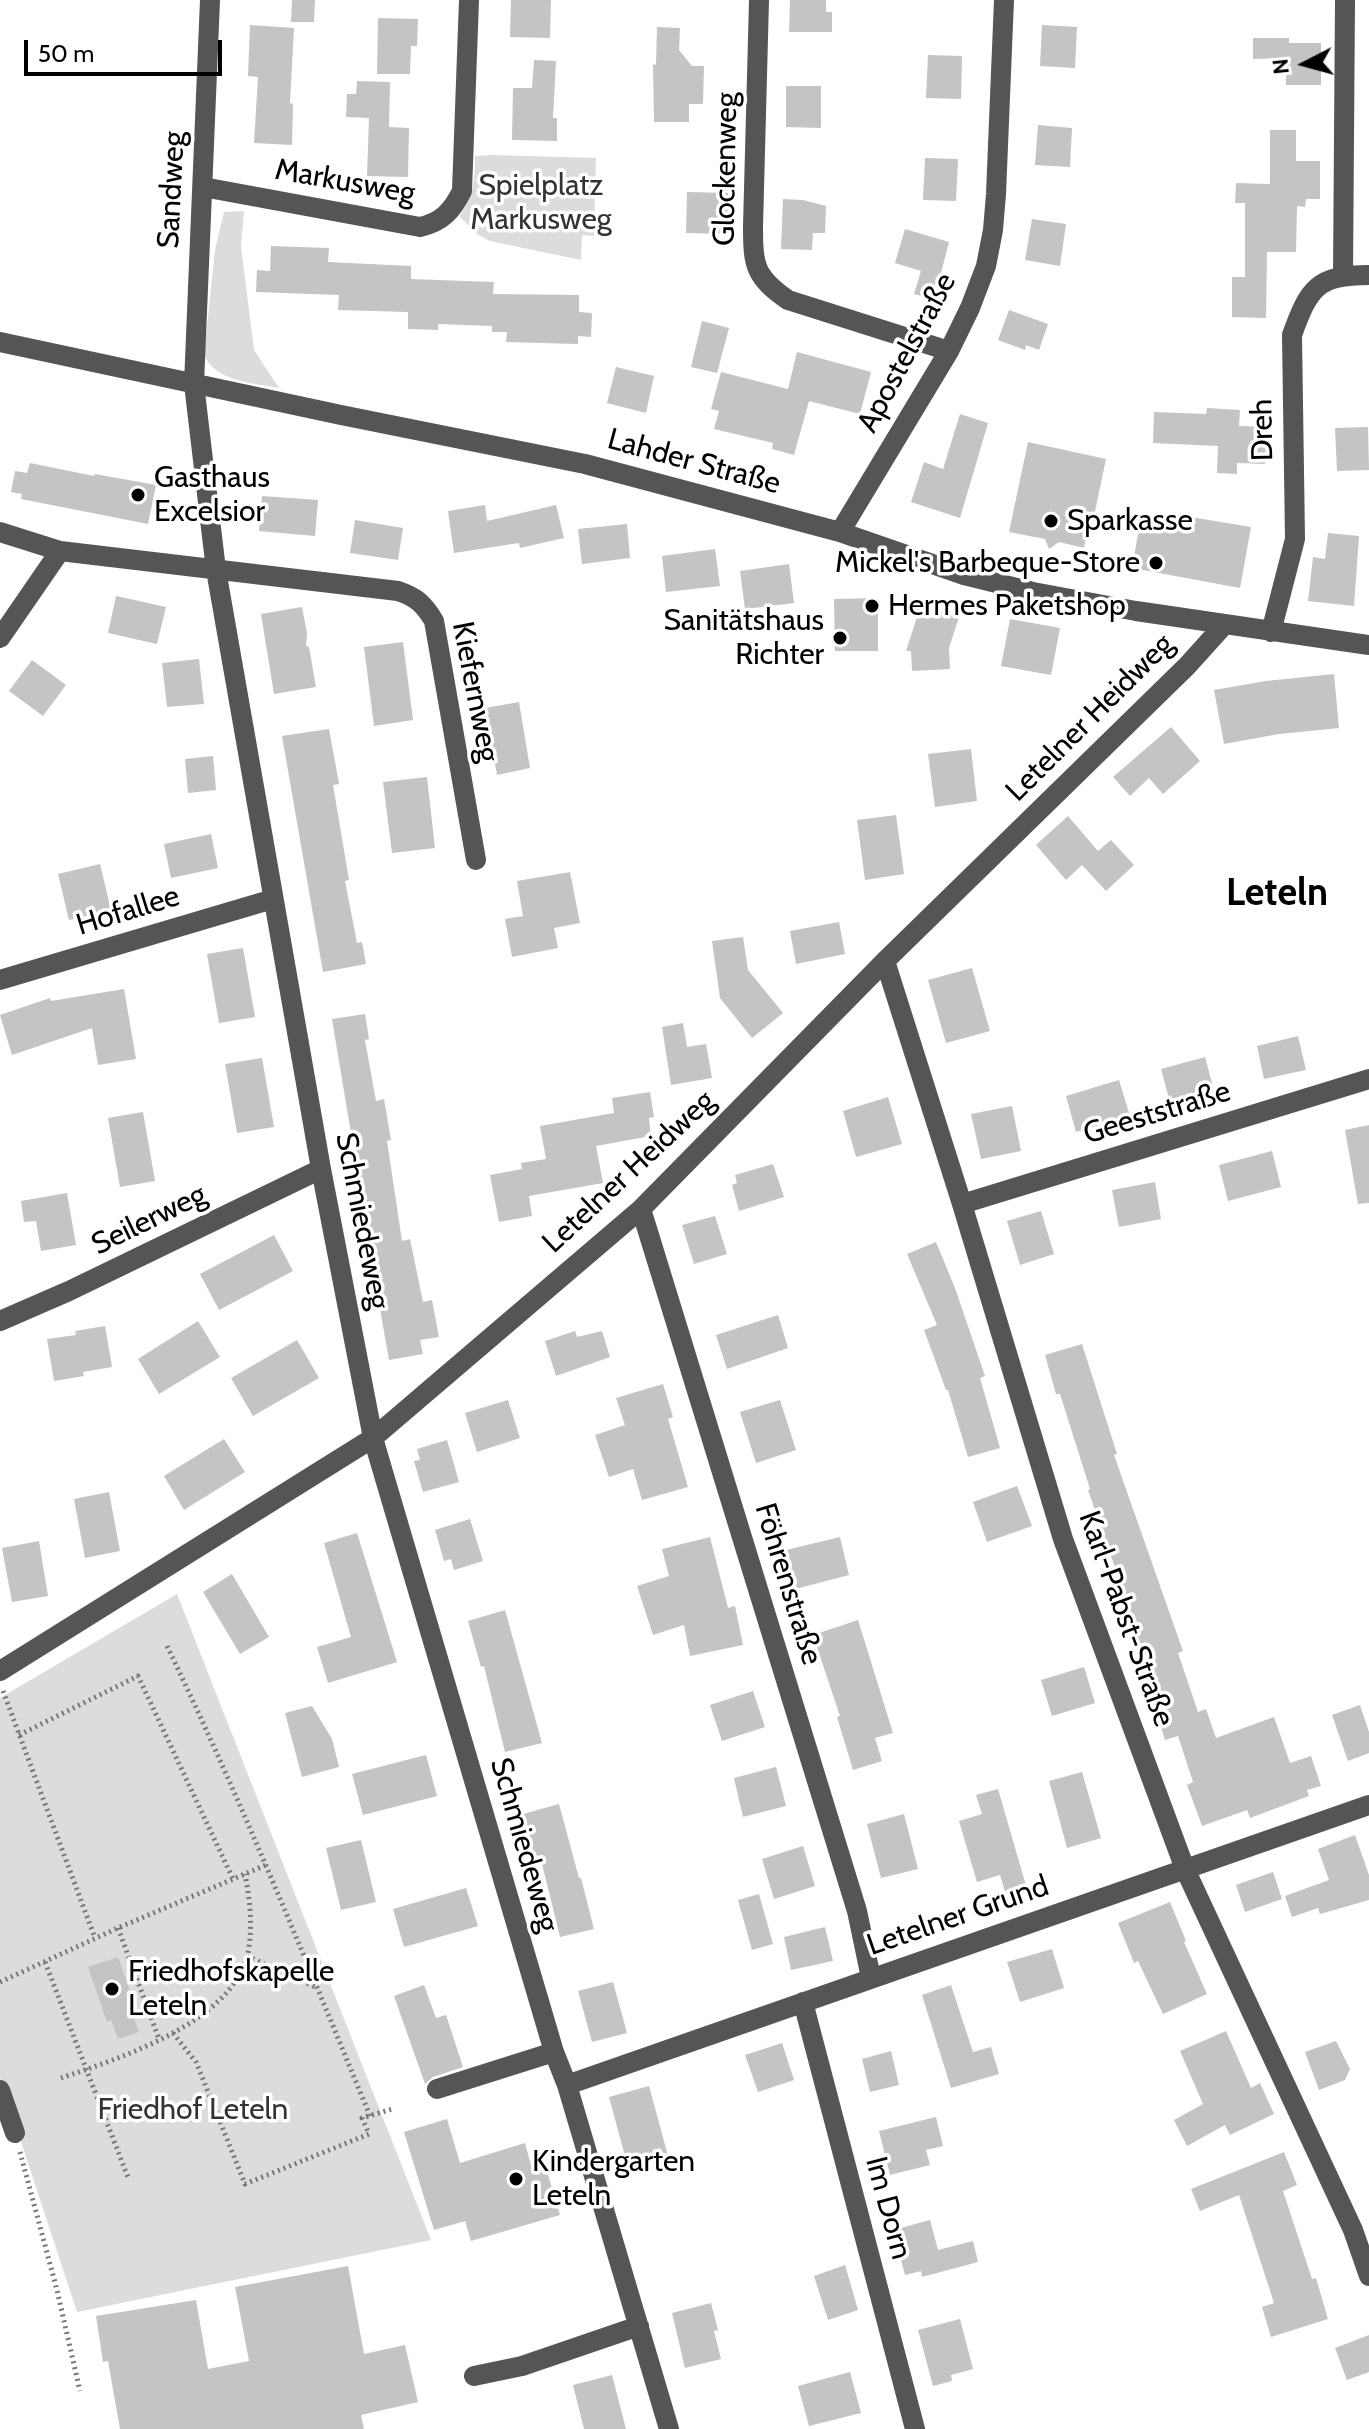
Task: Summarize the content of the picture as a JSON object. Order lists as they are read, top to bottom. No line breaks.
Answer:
{"streets":{"street":["Glockenweg","Markusweg","Sandweg","Apostelstraße","Dreh","Lahder Straße","Kiefernweg","Letelner Heidweg","Hofallee","Geeststraße","Seilerweg","Schmiedeweg","Föhrenstraße","Karl-Pabst-Straße","Letelner Grund","Im Dorn"]},"crossings":[["Glockenweg","Apostelstraße"],["Markusweg","Sandweg"],["Sandweg","Lahder Straße"],["Sandweg","Schmiedeweg"],["Apostelstraße","Lahder Straße"],["Dreh","Lahder Straße"],["Lahder Straße","Letelner Heidweg"],["Lahder Straße","Schmiedeweg"],["Kiefernweg","Schmiedeweg"],["Letelner Heidweg","Schmiedeweg"],["Letelner Heidweg","Föhrenstraße"],["Letelner Heidweg","Karl-Pabst-Straße"],["Hofallee","Schmiedeweg"],["Geeststraße","Karl-Pabst-Straße"],["Seilerweg","Schmiedeweg"],["Schmiedeweg","Letelner Grund"],["Föhrenstraße","Letelner Grund"],["Karl-Pabst-Straße","Letelner Grund"],["Letelner Grund","Im Dorn"]],"districts":["Leteln"],"parks":["Spielplatz Markusweg","Friedhof Leteln"],"places":["Gasthaus Excelsior","Sparkasse","Mickel's Barbeque-Store","Hermes Paketshop","Sanitätshaus Richter","Friedhofskapelle Leteln","Kindergarten Leteln"],"scale_bar":"50 m","north":"left"}
